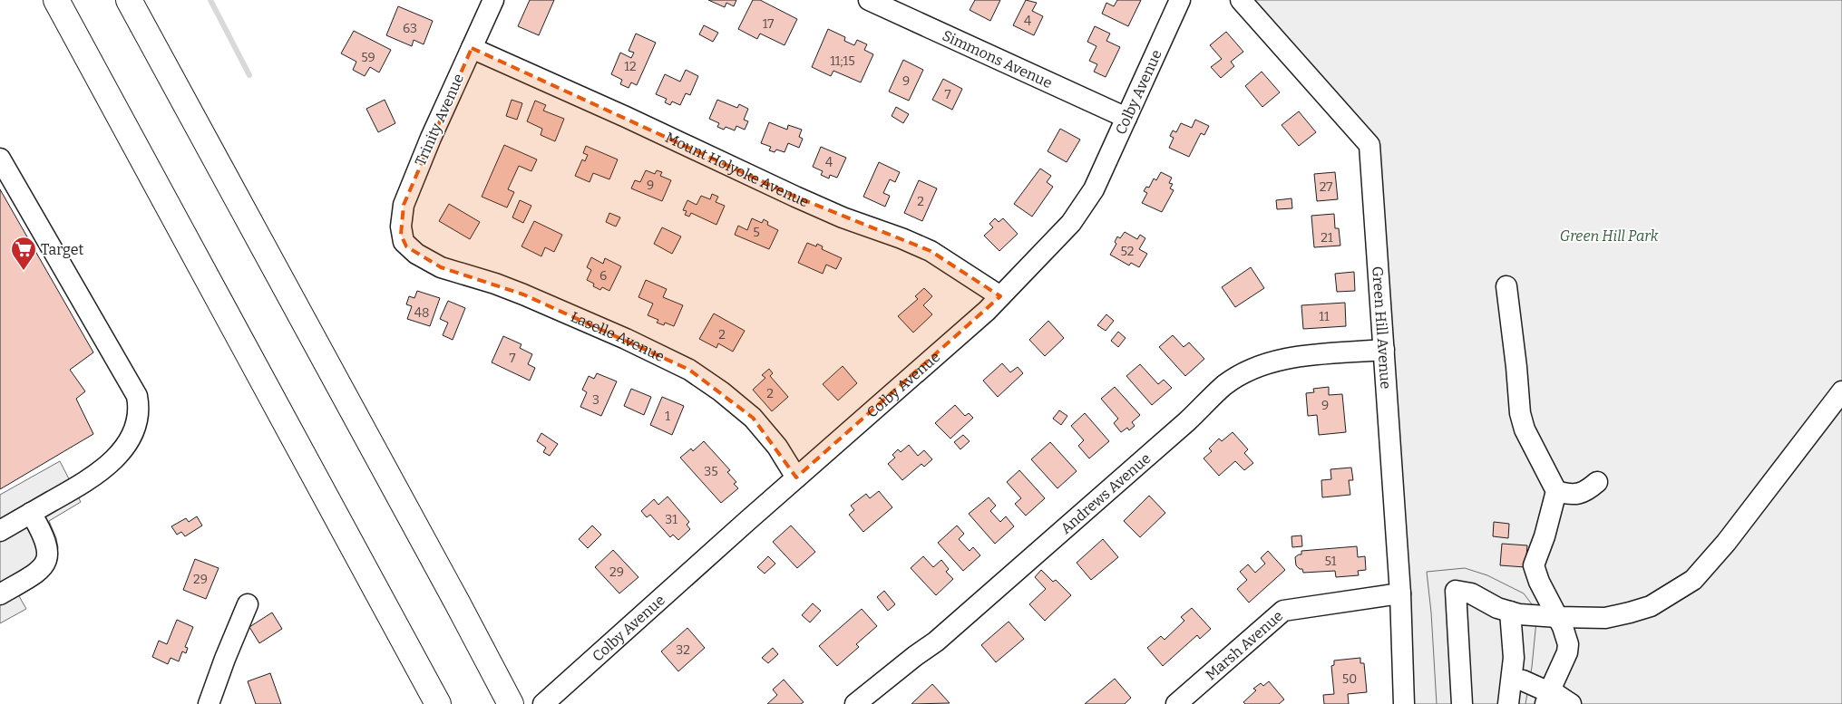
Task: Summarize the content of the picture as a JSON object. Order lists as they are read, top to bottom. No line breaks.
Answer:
{"streets":{"street":["Simmons Avenue","Colby Avenue","Trinity Avenue","Mount Holyoke Avenue","Green Hill Avenue","Laselle Avenue","Andrews Avenue","Marsh Avenue"]},"crossings":[["Simmons Avenue","Colby Avenue"],["Colby Avenue","Mount Holyoke Avenue"],["Colby Avenue","Laselle Avenue"],["Trinity Avenue","Mount Holyoke Avenue"],["Trinity Avenue","Laselle Avenue"],["Green Hill Avenue","Andrews Avenue"],["Green Hill Avenue","Marsh Avenue"]],"parks":["Green Hill Park"],"places":{"supermarket":["Target"]},"house_numbers":["4","17","63","59","11;15","12","9","7","4","9","27","2","5","21","52","6","48","11","2","7","2","3","9","1","35","31","51","29","29","32","50"]}
